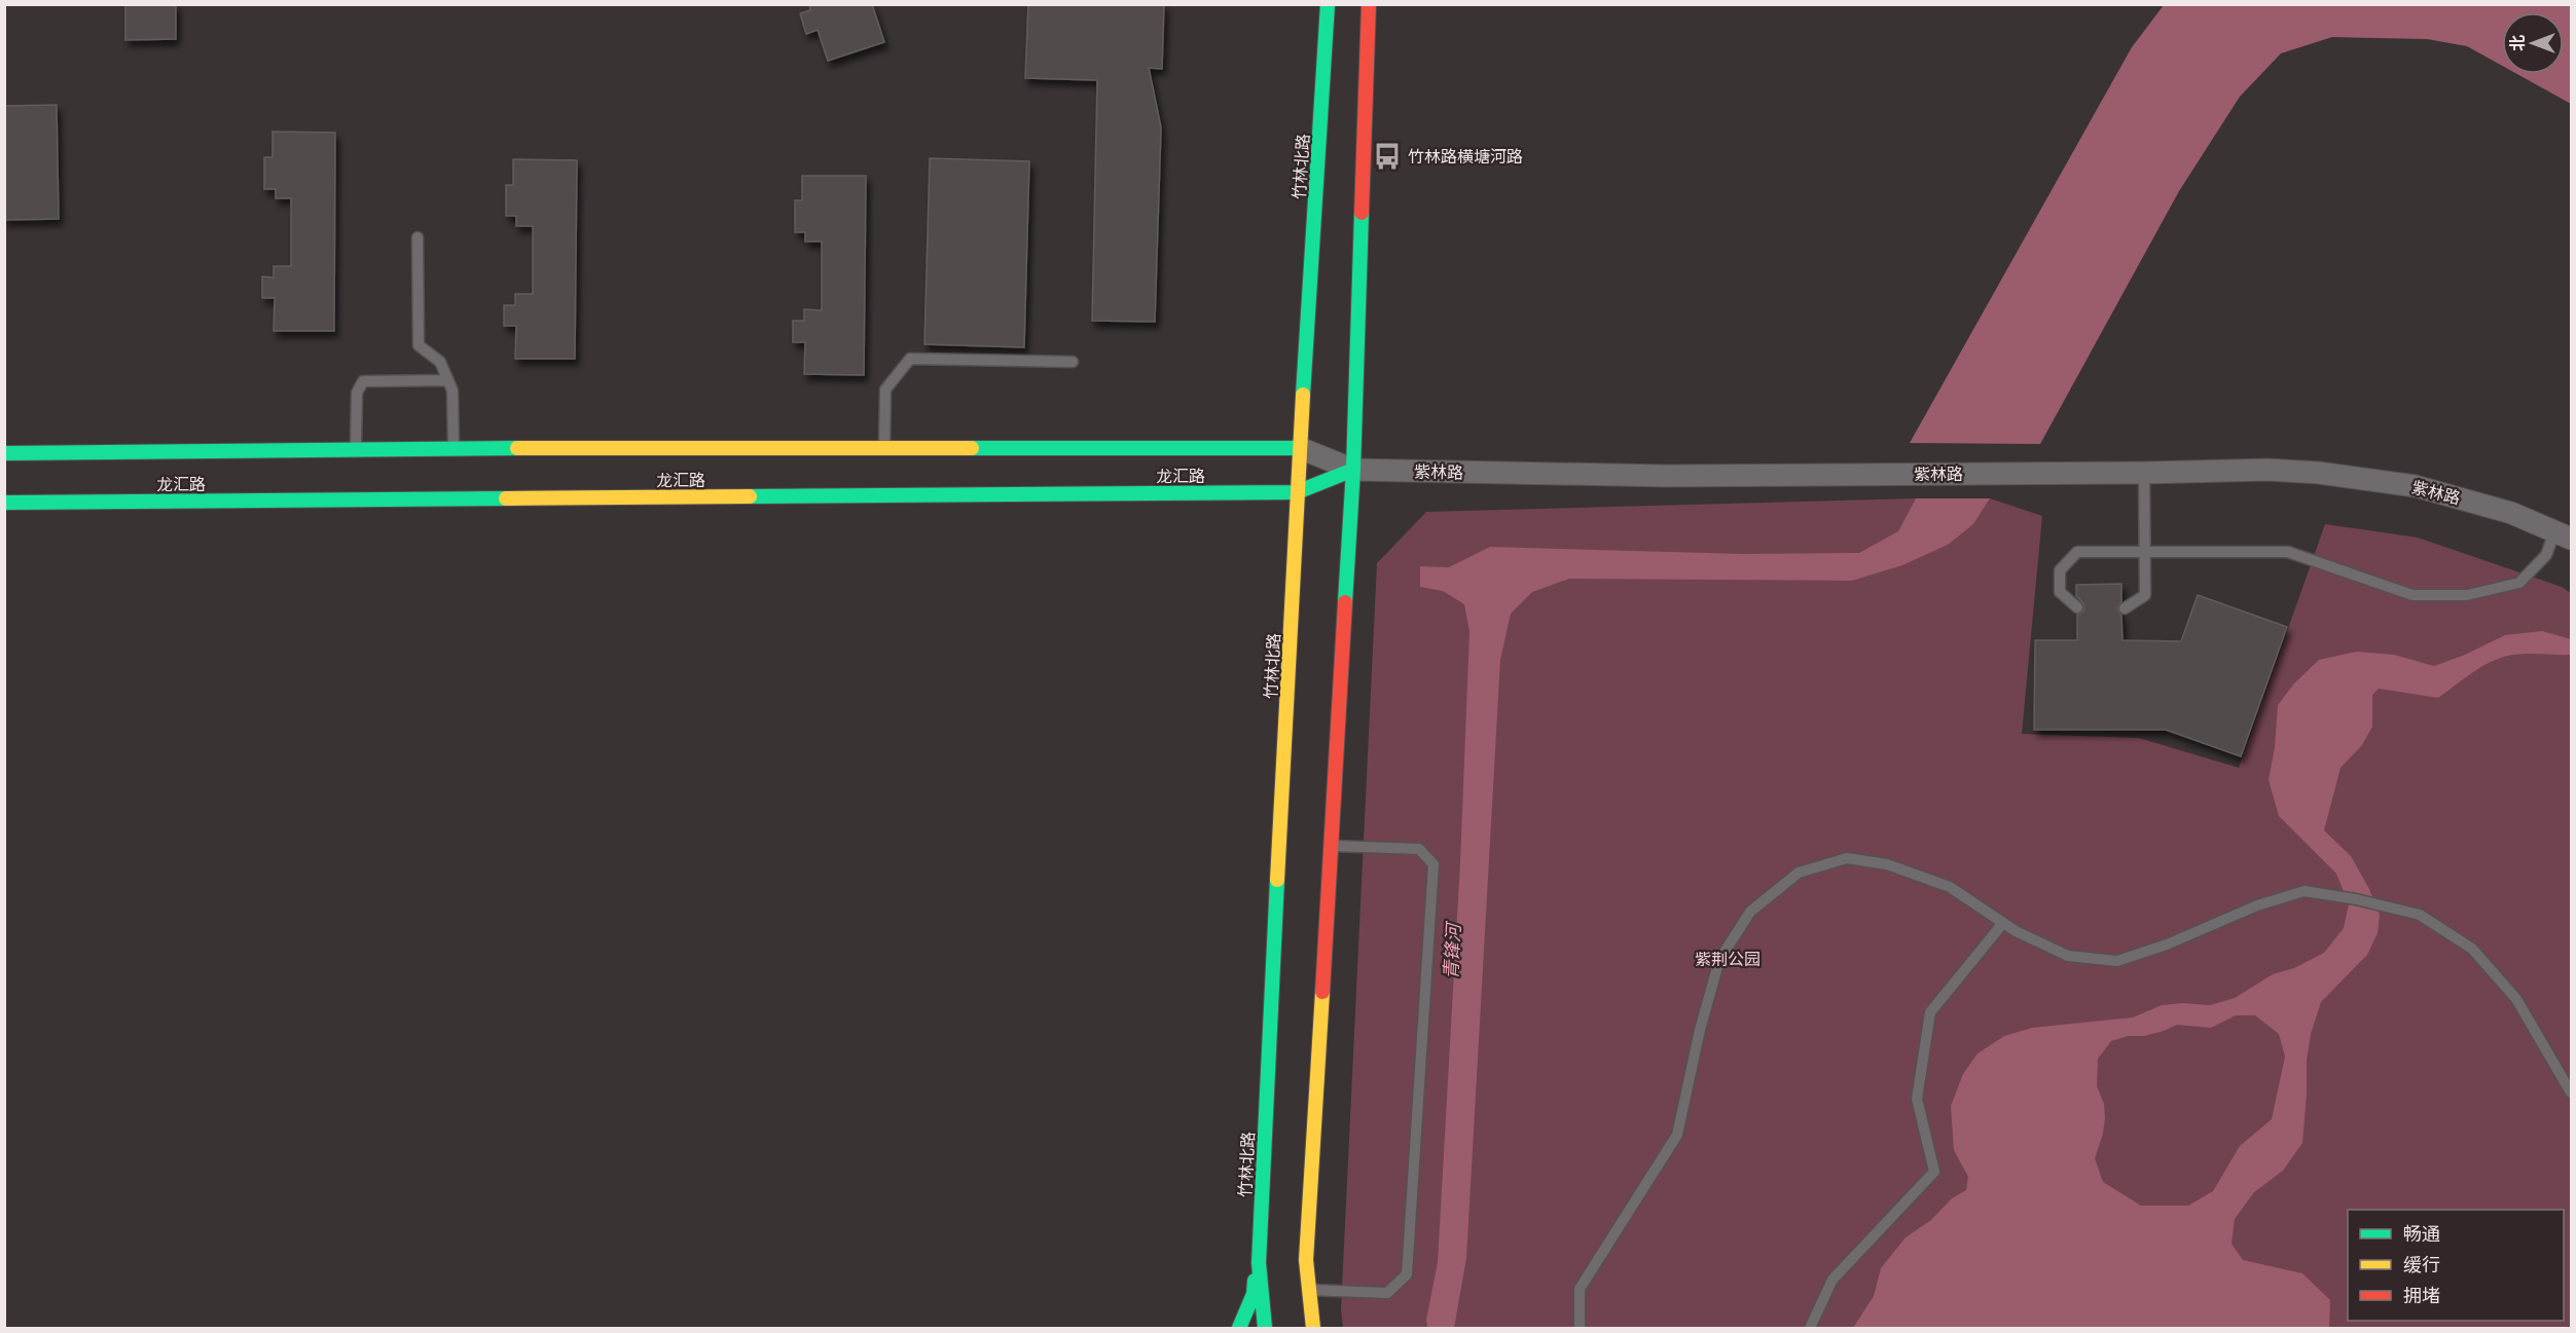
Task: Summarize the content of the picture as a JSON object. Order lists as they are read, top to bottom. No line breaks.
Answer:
{"streets":{"main road":["竹林北路","龙汇路"],"street":["紫林路"]},"crossings":[["竹林北路","紫林路"],["竹林北路","龙汇路"],["紫林路","龙汇路"]],"water":["青锋河"],"parks":["紫荆公园"],"places":{"bus stop":["竹林路横塘河路"]},"legend":["畅通","缓行","拥堵"],"north":"left"}
